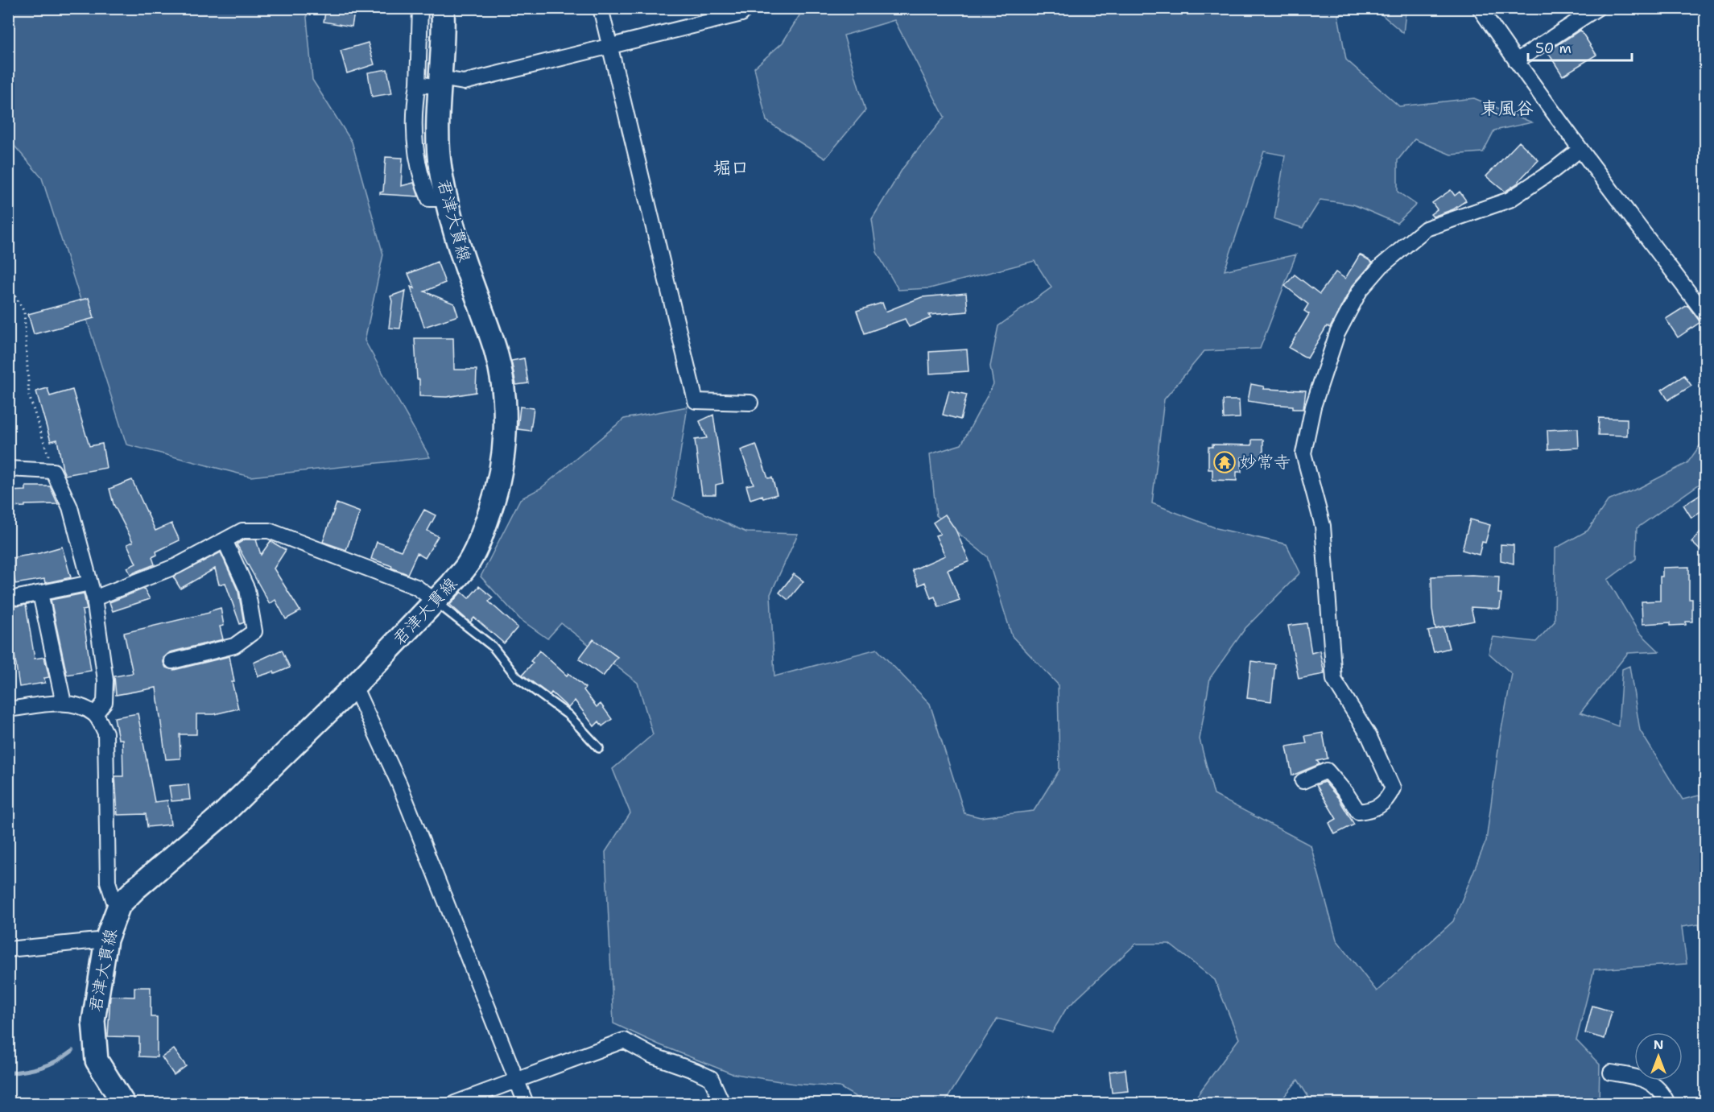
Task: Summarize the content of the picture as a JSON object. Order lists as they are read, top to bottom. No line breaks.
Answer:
{"streets":{"main road":["君津大貫線"]},"districts":["東風谷","堀口"],"places":{"temple":["妙常寺"]},"scale_bar":"50 m","north":"top"}
